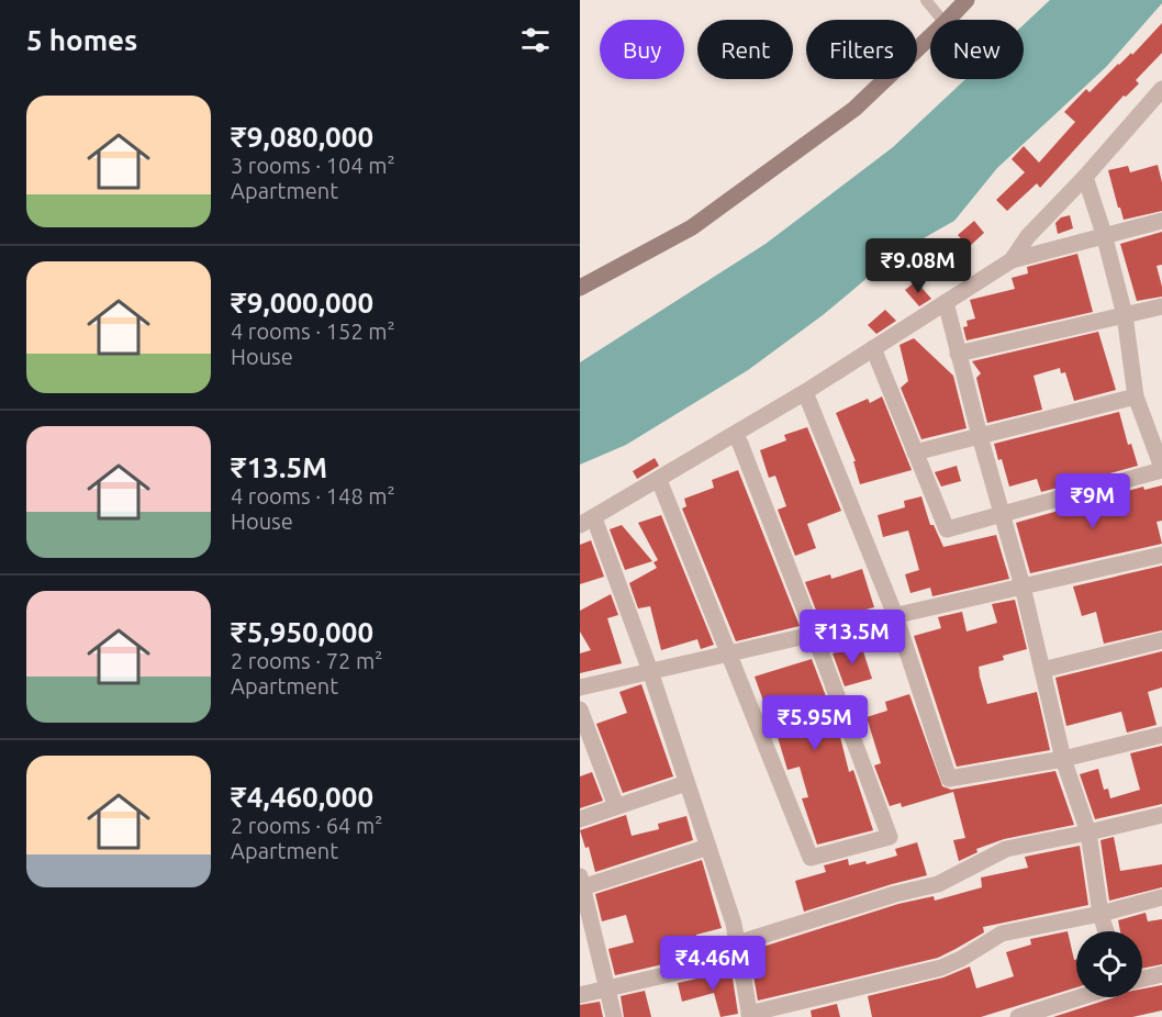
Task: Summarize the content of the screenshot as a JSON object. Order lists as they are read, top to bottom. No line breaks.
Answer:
{"page":{"heading":"5 homes","chip":["Buy","Rent","Filters","New"],"list":[{"name":"₹9,080,000","note":"3 rooms · 104 m² · Apartment"},{"name":"₹9,000,000","note":"4 rooms · 152 m² · House"},{"name":"₹13.5M","note":"4 rooms · 148 m² · House"},{"name":"₹5,950,000","note":"2 rooms · 72 m² · Apartment"},{"name":"₹4,460,000","note":"2 rooms · 64 m² · Apartment"}],"price":["₹9.08M","₹9M","₹13.5M","₹5.95M","₹4.46M"]}}
